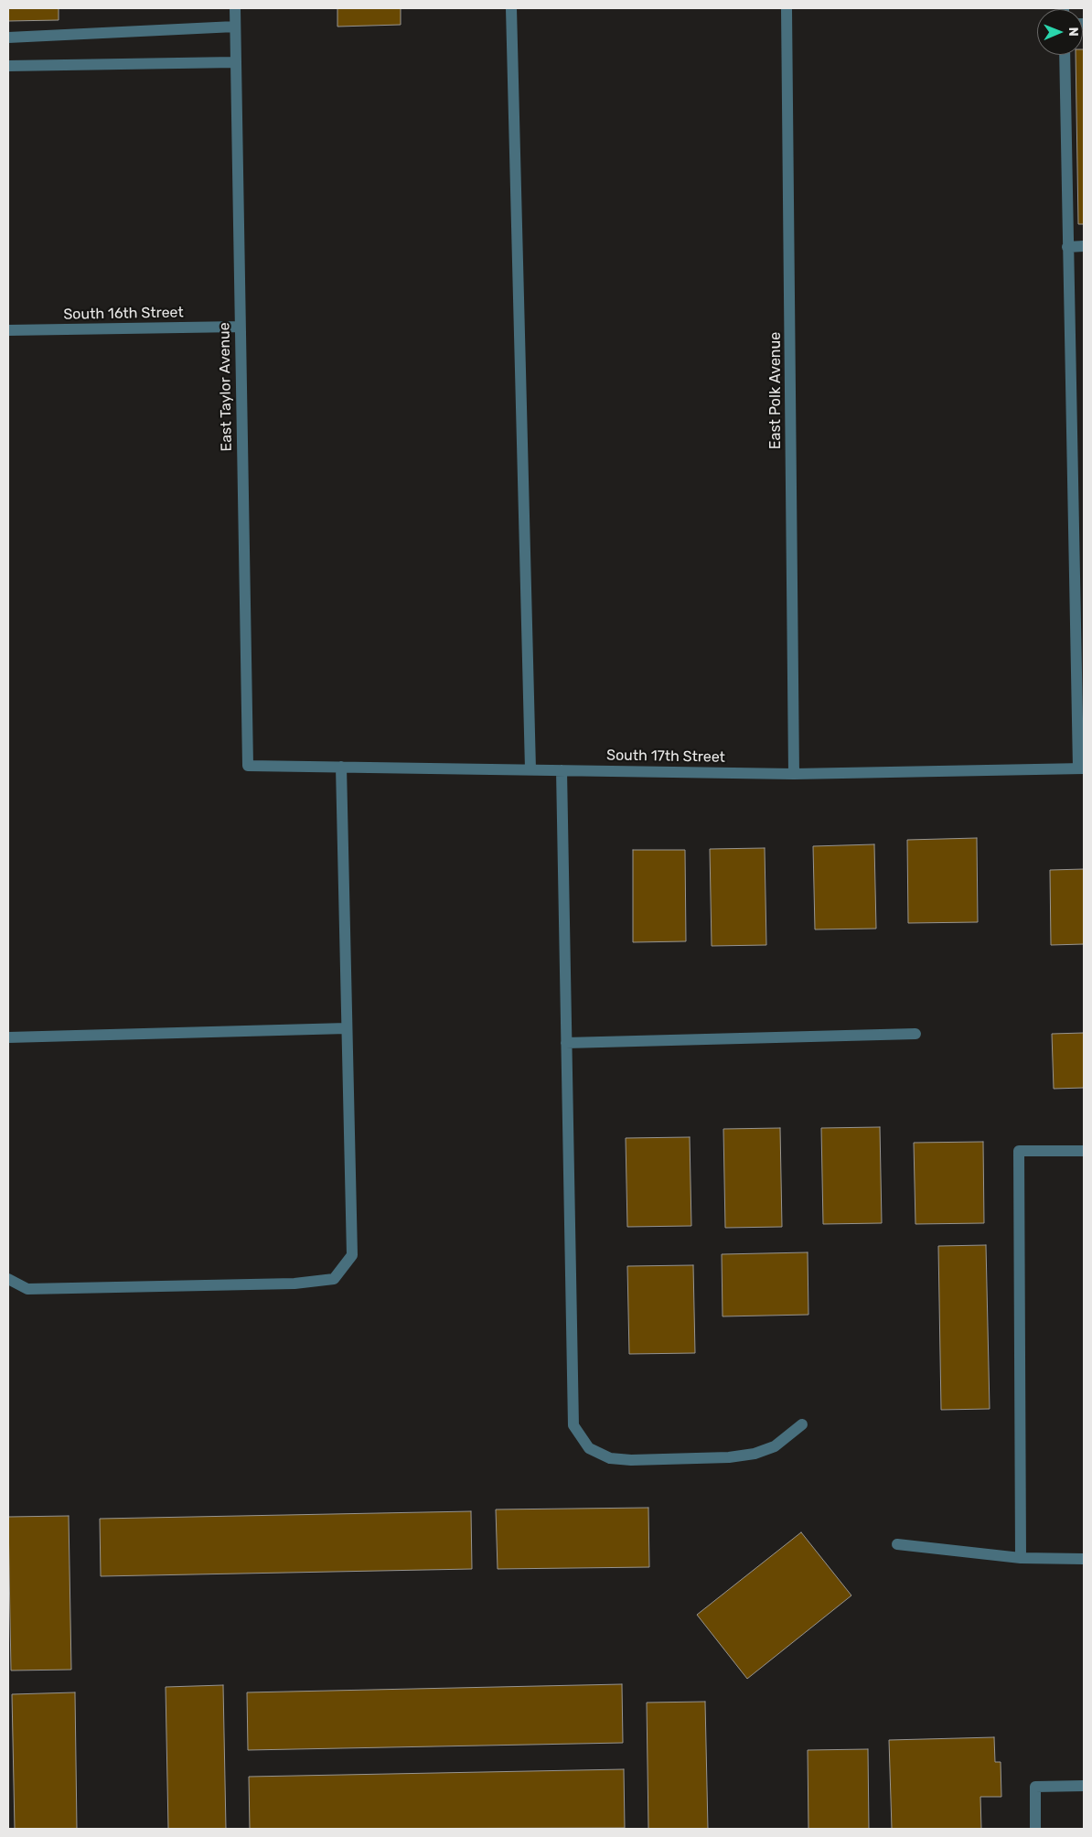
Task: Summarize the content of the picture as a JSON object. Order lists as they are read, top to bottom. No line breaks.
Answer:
{"streets":{"street":["South 16th Street","East Taylor Avenue","East Polk Avenue","South 17th Street"]},"crossings":[["South 16th Street","East Taylor Avenue"],["East Taylor Avenue","South 17th Street"],["East Polk Avenue","South 17th Street"]],"north":"right"}
